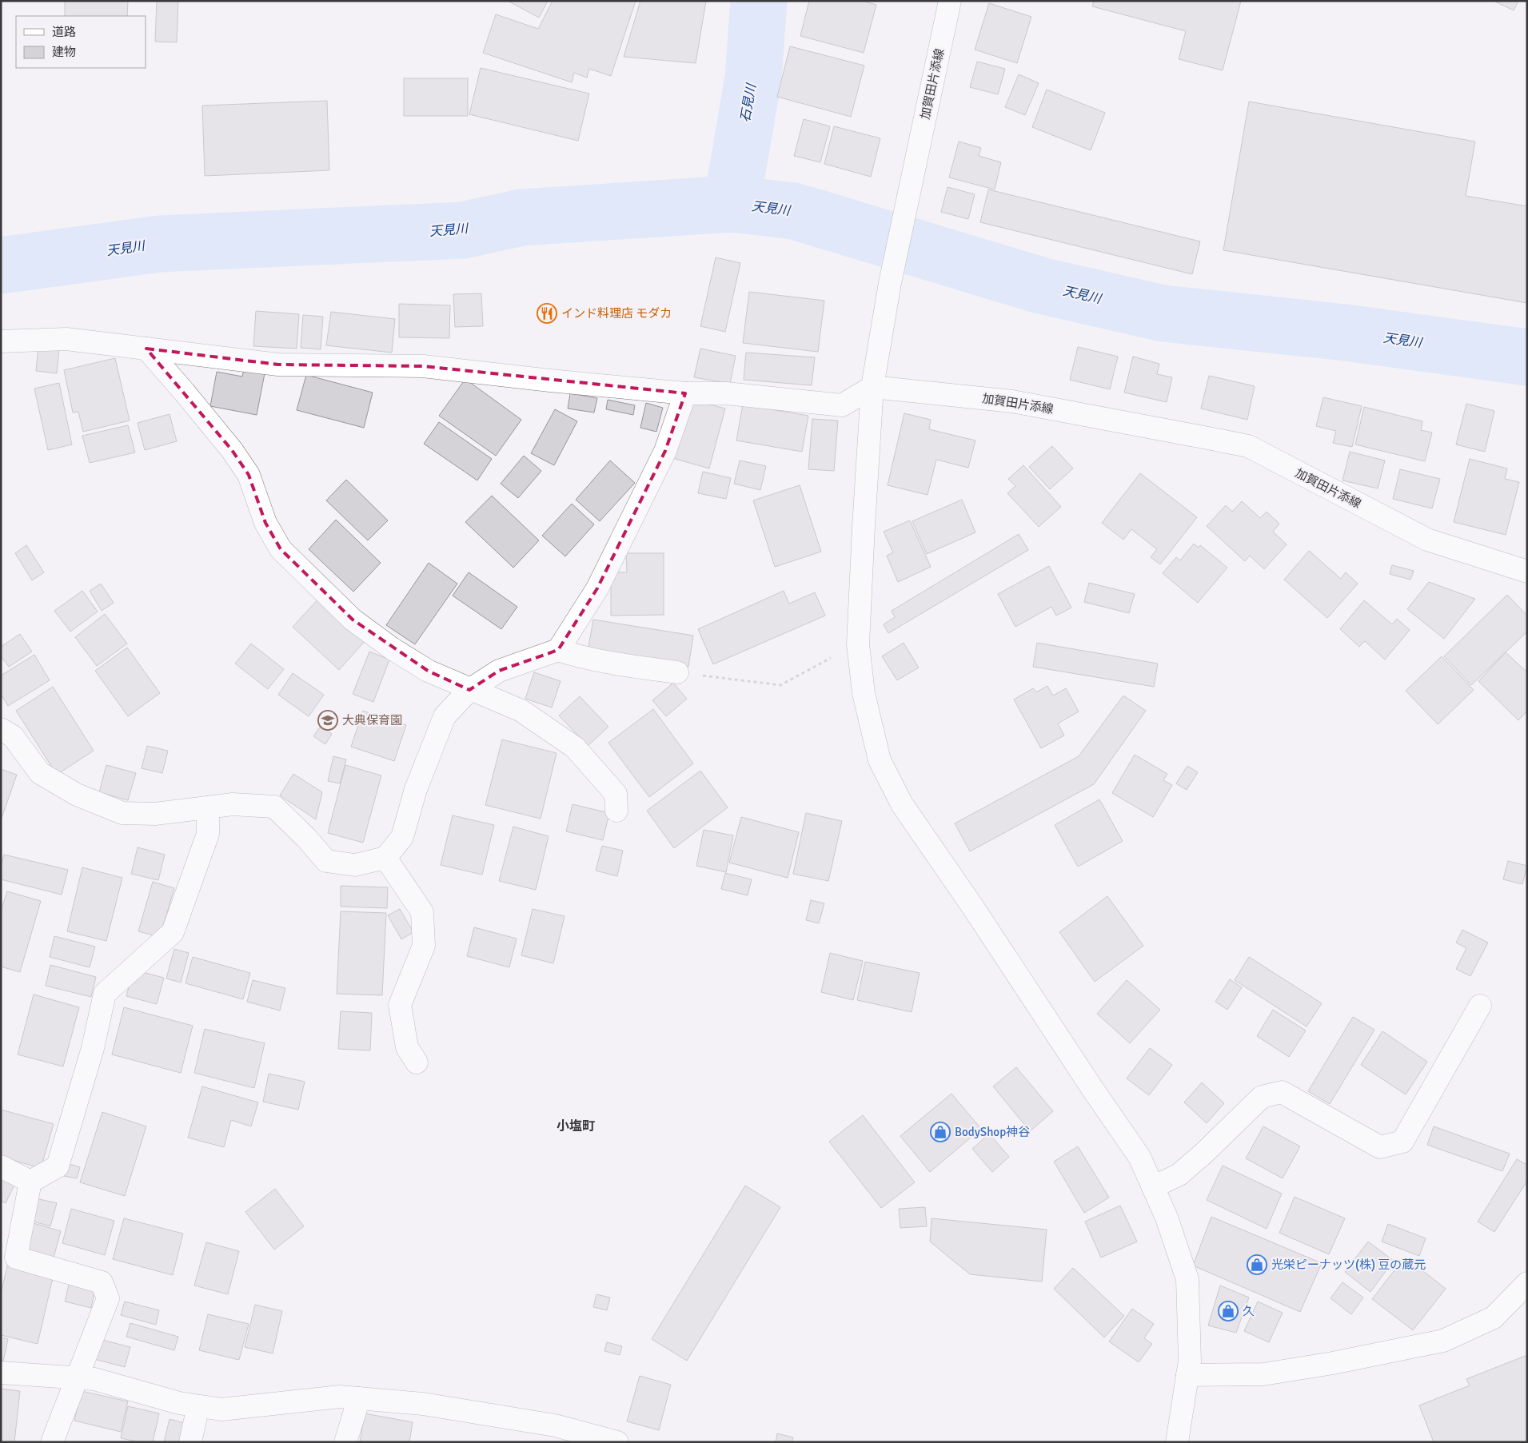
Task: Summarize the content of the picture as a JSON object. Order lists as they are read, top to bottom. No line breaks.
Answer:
{"streets":{"street":["加賀田片添線"]},"districts":["小塩町"],"water":["石見川","天見川"],"places":{"restaurant":["インド料理店 モダカ"],"school or university":["大典保育園"],"shop":["BodyShop神谷","光栄ピーナッツ(株) 豆の蔵元","久"]},"legend":["道路","建物"]}
